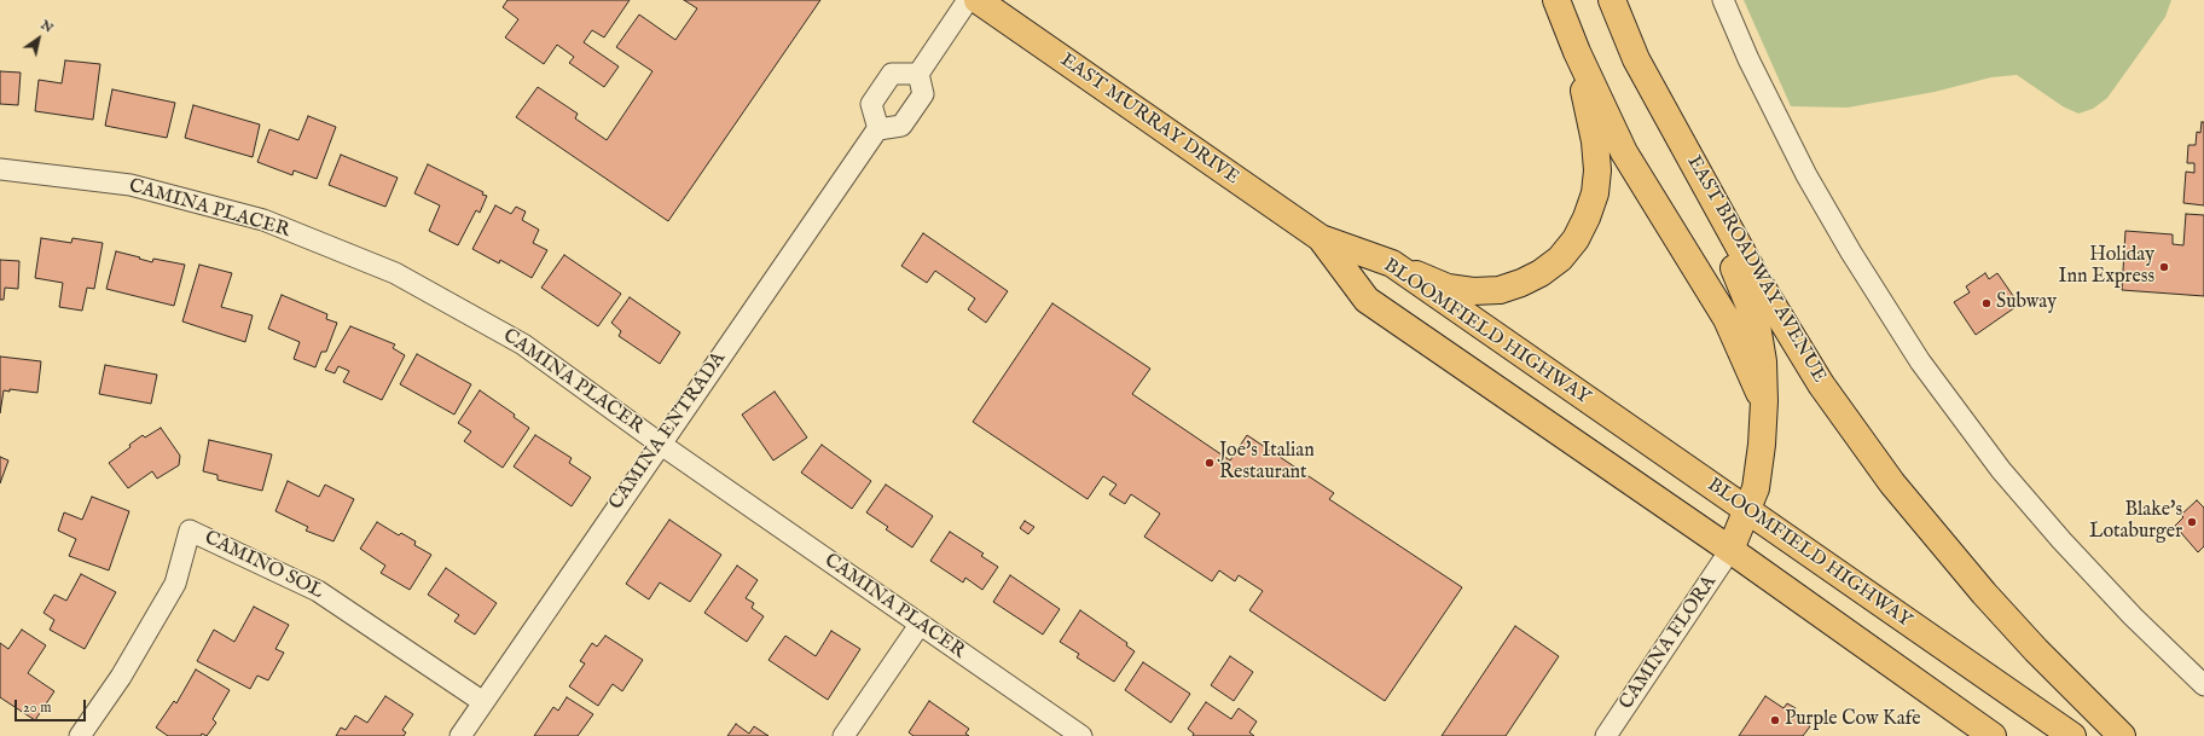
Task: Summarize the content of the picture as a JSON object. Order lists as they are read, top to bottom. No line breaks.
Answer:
{"streets":{"main road":["EAST MURRAY DRIVE","EAST BROADWAY AVENUE","BLOOMFIELD HIGHWAY"],"street":["CAMINA PLACER","CAMINA ENTRADA","CAMINO SOL","CAMINA FLORA"]},"crossings":[["EAST MURRAY DRIVE","BLOOMFIELD HIGHWAY"],["CAMINA PLACER","CAMINA ENTRADA"],["BLOOMFIELD HIGHWAY","CAMINA FLORA"],["CAMINA ENTRADA","CAMINO SOL"]],"places":["Holiday Inn Express","Subway","Joe's Italian Restaurant","Blake's Lotaburger","Purple Cow Kafe"],"scale_bar":"20 m","north":"top right"}
